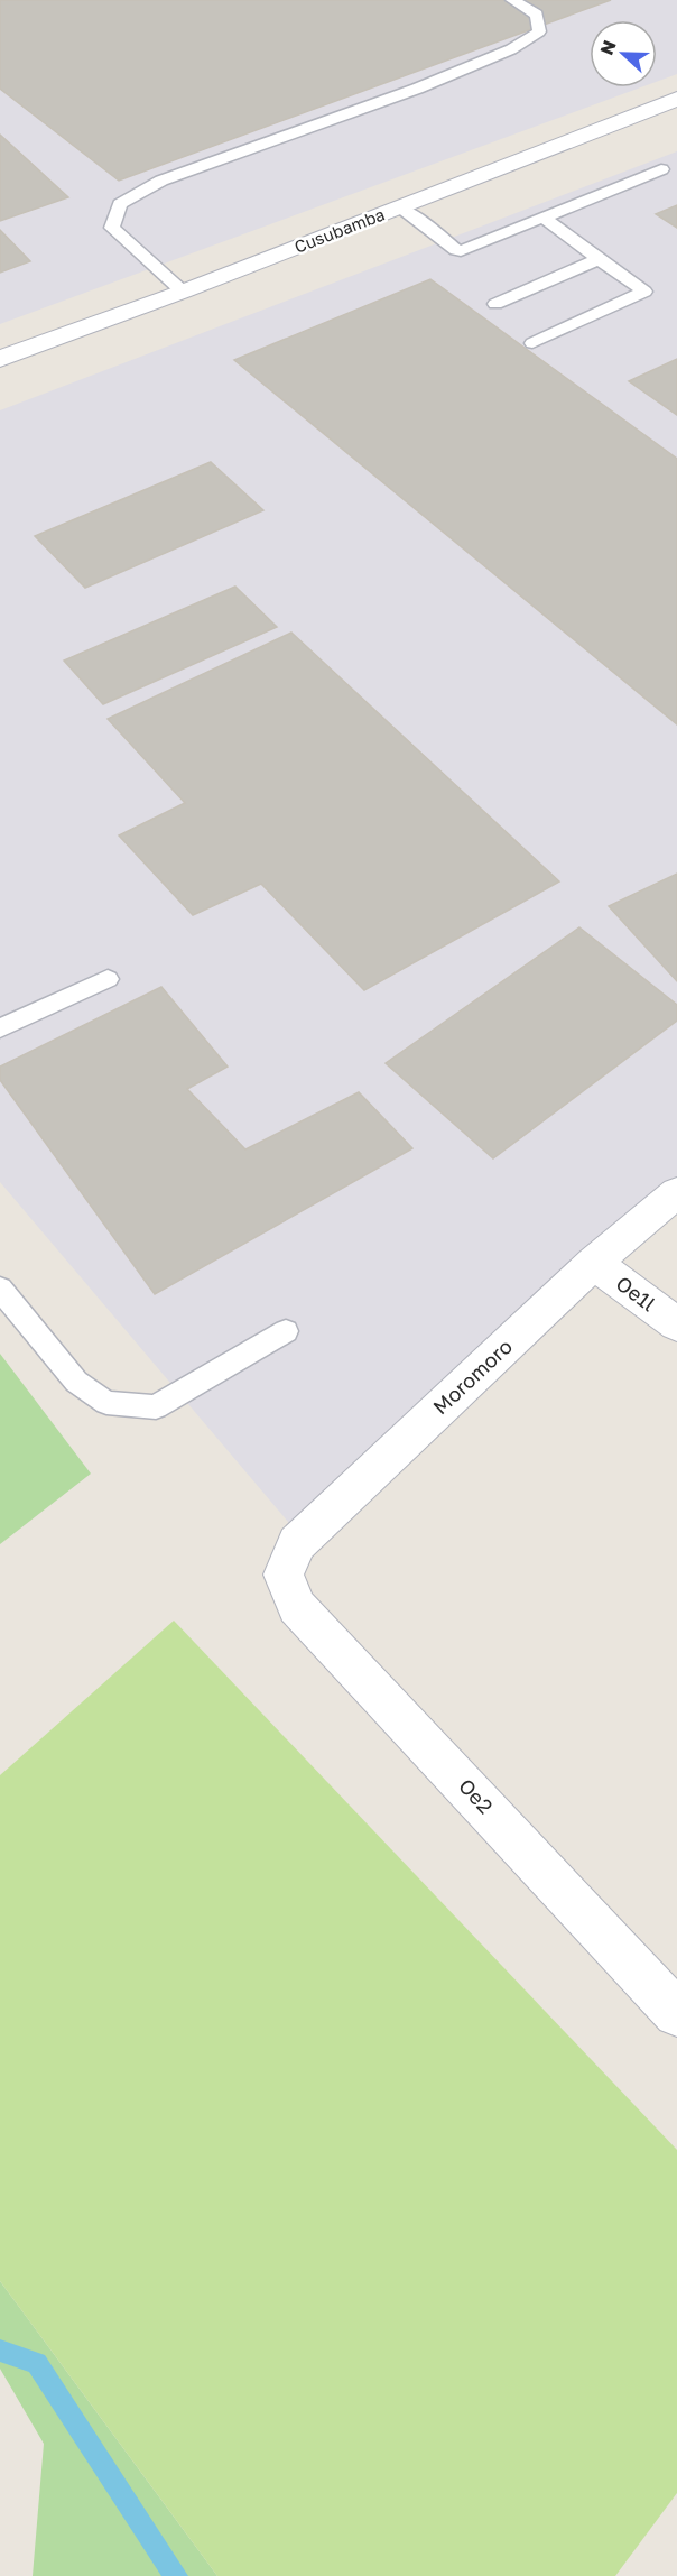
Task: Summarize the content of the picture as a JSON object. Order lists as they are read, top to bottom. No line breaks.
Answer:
{"streets":{"street":["Cusubamba","Oe1l","Moromoro","Oe2"]},"crossings":[["Oe1l","Moromoro"],["Moromoro","Oe2"]],"north":"left"}
